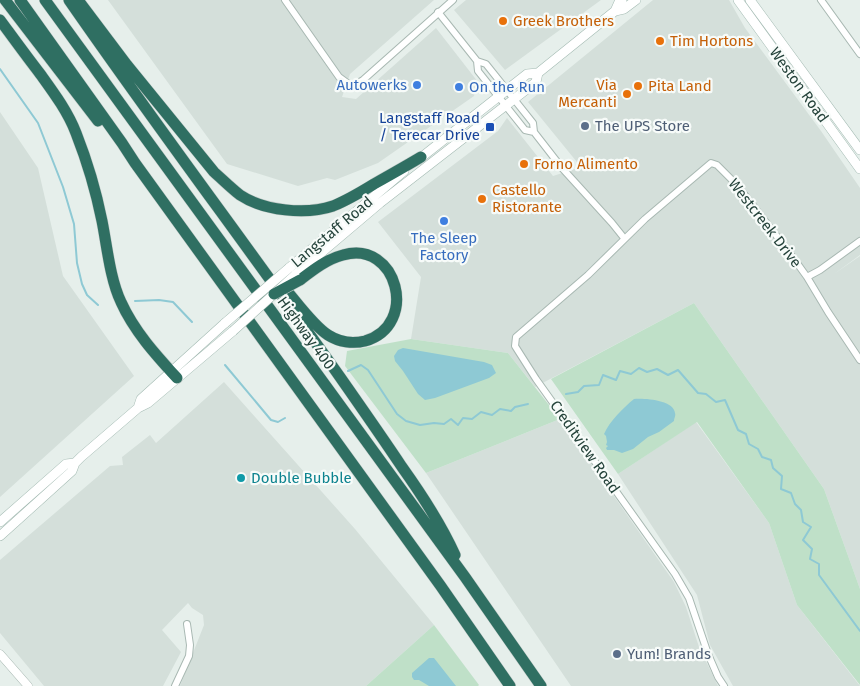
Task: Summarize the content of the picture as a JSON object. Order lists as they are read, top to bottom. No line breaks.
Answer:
{"streets":{"highway":["Highway 400"],"main road":["Weston Road","Langstaff Road"],"street":["Westcreek Drive","Creditview Road"]},"crossings":[["Westcreek Drive","Creditview Road"]],"places":{"other":["Greek Brothers","Tim Hortons","Autowerks","Pita Land","On the Run","Via Mercanti","The UPS Store","Forno Alimento","Castello Ristorante","The Sleep Factory","Double Bubble","Yum! Brands"],"transit":["Langstaff Road / Terecar Drive"]}}
